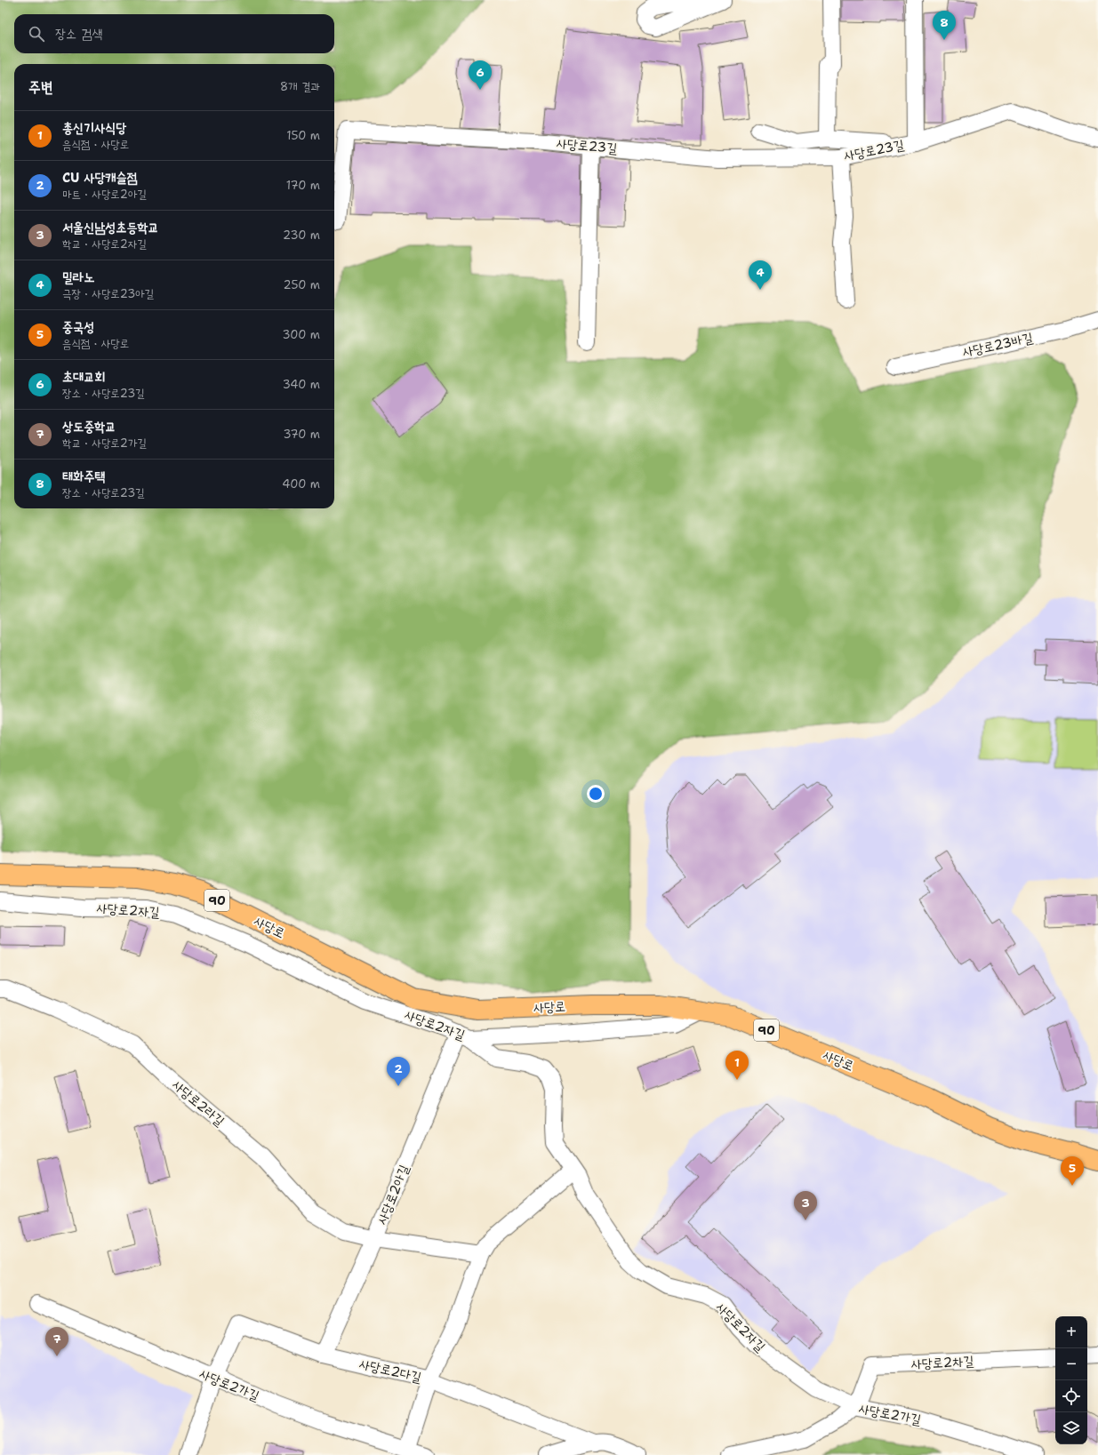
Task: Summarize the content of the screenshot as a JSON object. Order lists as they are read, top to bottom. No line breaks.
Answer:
{"streets":{"main road":["90","사당로"],"street":["사당로23길","사당로23바길","사당로2자길","사당로2라길","사당로2아길","사당로2차길","사당로2다길","사당로2가길"]},"crossings":[["사당로2자길","사당로2아길"],["사당로2자길","사당로2차길"],["사당로2자길","사당로2가길"],["사당로2라길","사당로2아길"],["사당로2아길","사당로2다길"],["사당로2차길","사당로2가길"],["사당로2다길","사당로2가길"]],"page":{"pins":["8","6","4","1","2","5","3","7"],"search":"장소 검색","heading":["주변","8개 결과"],"list":[{"mark":"1","name":"총신기사식당","note":"음식점 · 사당로","value":"150 m"},{"mark":"2","name":"CU 사당캐슬점","note":"마트 · 사당로2아길","value":"170 m"},{"mark":"3","name":"서울신남성초등학교","note":"학교 · 사당로2자길","value":"230 m"},{"mark":"4","name":"밀라노","note":"극장 · 사당로23아길","value":"250 m"},{"mark":"5","name":"중국성","note":"음식점 · 사당로","value":"300 m"},{"mark":"6","name":"초대교회","note":"장소 · 사당로23길","value":"340 m"},{"mark":"7","name":"상도중학교","note":"학교 · 사당로2가길","value":"370 m"},{"mark":"8","name":"태화주택","note":"장소 · 사당로23길","value":"400 m"}],"map_buttons":["+","−"]}}
